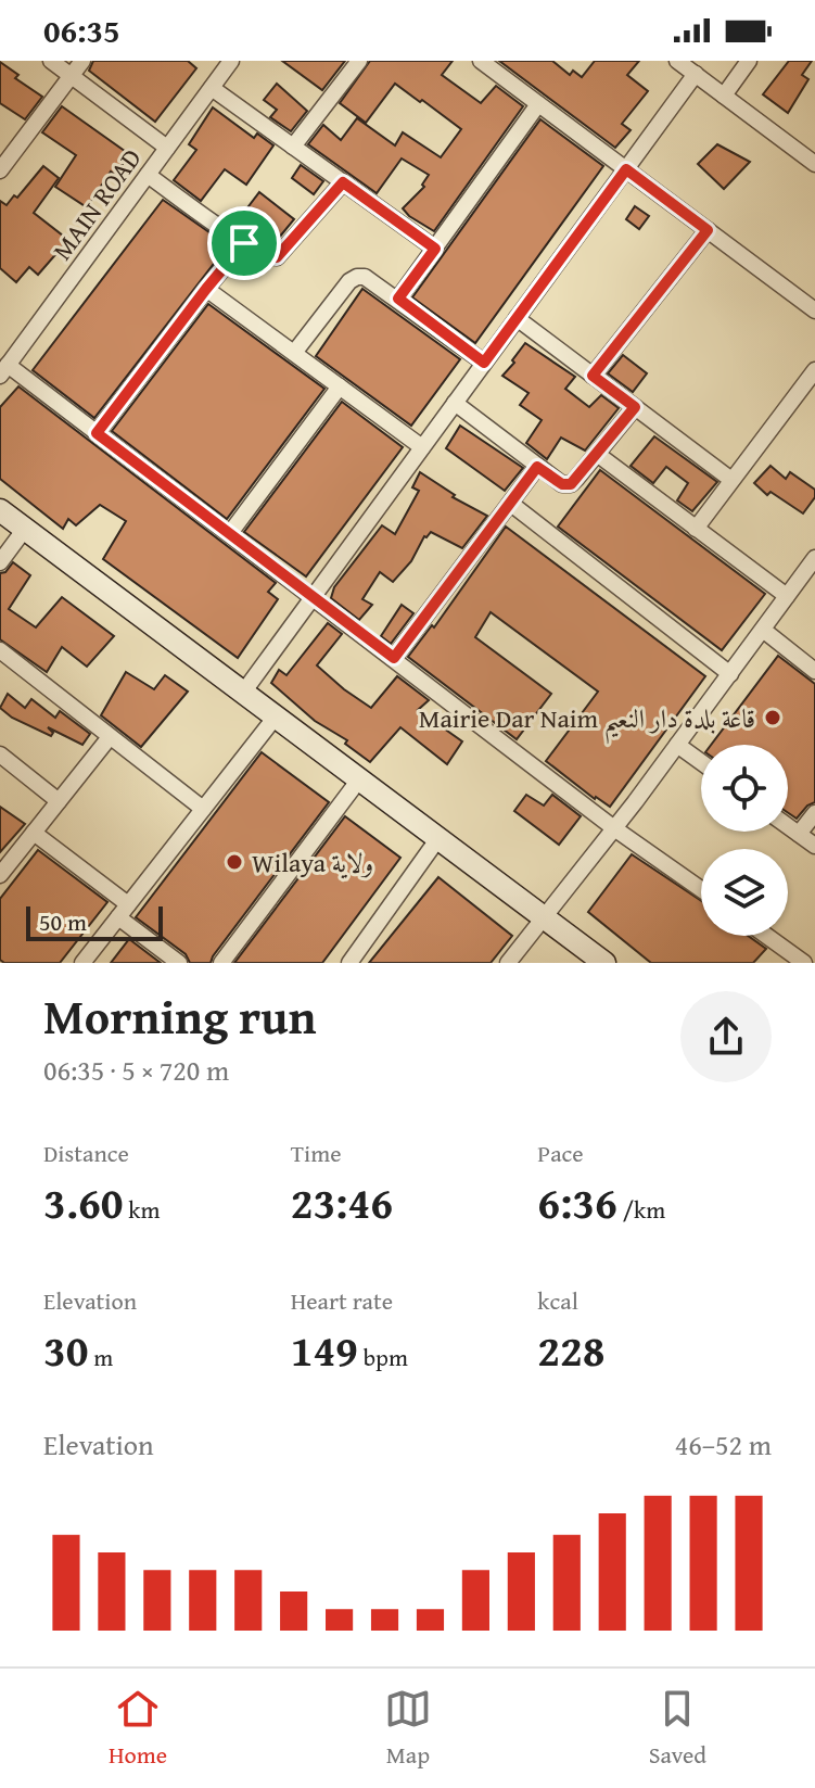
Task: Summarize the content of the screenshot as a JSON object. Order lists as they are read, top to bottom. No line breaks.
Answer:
{"streets":{"street":["MAIN ROAD"]},"places":["Mairie Dar Naim قاعة بلدة دار النعيم","Wilaya ولاية"],"scale_bar":"50 m","page":{"status":"06:35","scale":"50 m","heading":["Morning run","06:35 · 5 × 720 m"],"stats":[["Distance","3.60 km"],["Time","23:46"],["Pace","6:36 /km"],["Elevation","30 m"],["Heart rate","149 bpm"],["kcal","228"]],"chart":["Elevation","46–52 m"],"tabs":["Home","Map","Saved"]}}
